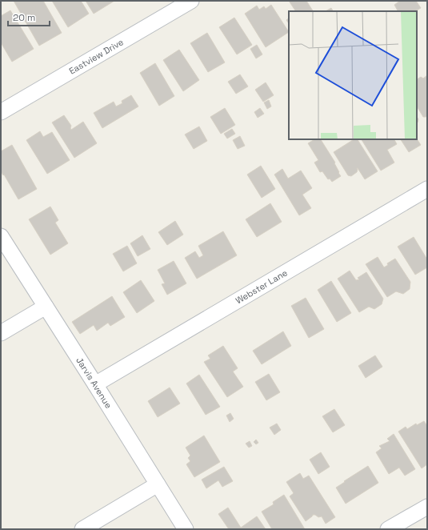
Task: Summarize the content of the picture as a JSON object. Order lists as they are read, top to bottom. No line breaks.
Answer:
{"streets":{"street":["Eastview Drive","Webster Lane","Jarvis Avenue"]},"crossings":[["Webster Lane","Jarvis Avenue"]],"scale_bar":"20 m"}
